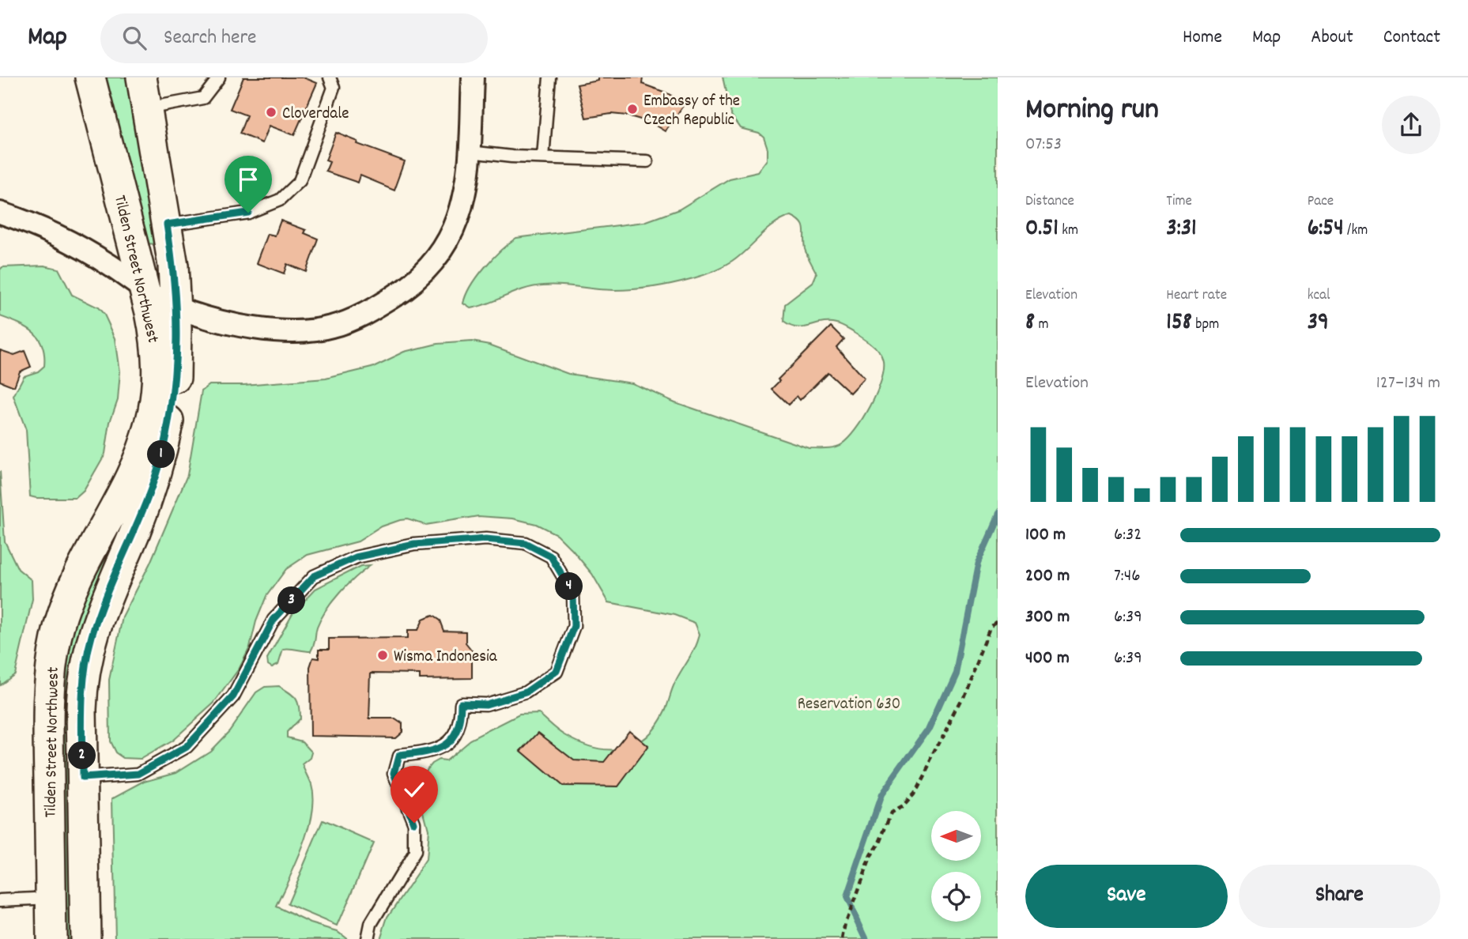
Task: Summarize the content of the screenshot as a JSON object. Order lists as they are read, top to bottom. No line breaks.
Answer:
{"streets":{"street":["Tilden Street Northwest"]},"parks":["Reservation 630"],"places":["Embassy of the Czech Republic","Cloverdale","Wisma Indonesia"],"north":"left","page":{"header":"Map","search":"Search here","nav":["Home","Map","About","Contact"],"heading":["Morning run","07:53"],"stats":[["Distance","0.51 km"],["Time","3:31"],["Pace","6:54 /km"],["Elevation","8 m"],["Heart rate","158 bpm"],["kcal","39"]],"chart":["Elevation","127–134 m"],"pins":["1","4","3","2"],"list":[{"name":"100 m","note":"6:32"},{"name":"200 m","note":"7:46"},{"name":"300 m","note":"6:39"},{"name":"400 m","note":"6:39"}],"buttons":["Save","Share"]}}
